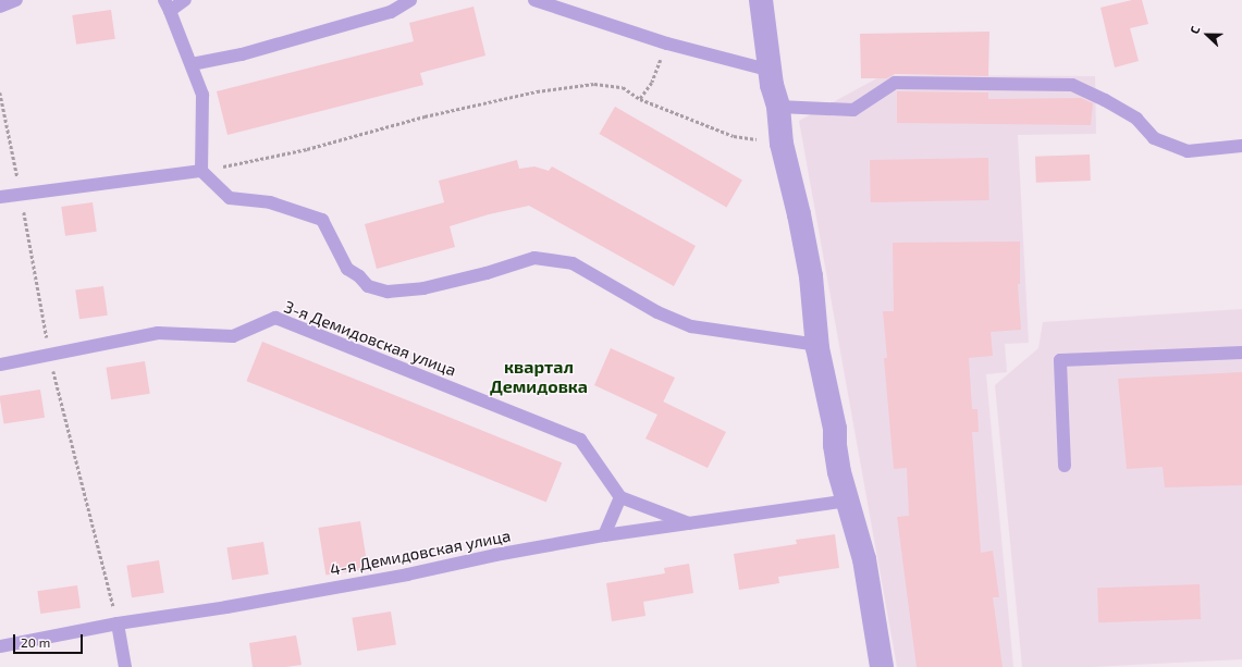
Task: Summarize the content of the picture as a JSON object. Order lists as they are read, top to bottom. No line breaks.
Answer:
{"streets":{"lane":["3-я Демидовская улица","4-я Демидовская улица"]},"districts":["квартал Демидовка"],"scale_bar":"20 m","north":"left"}
